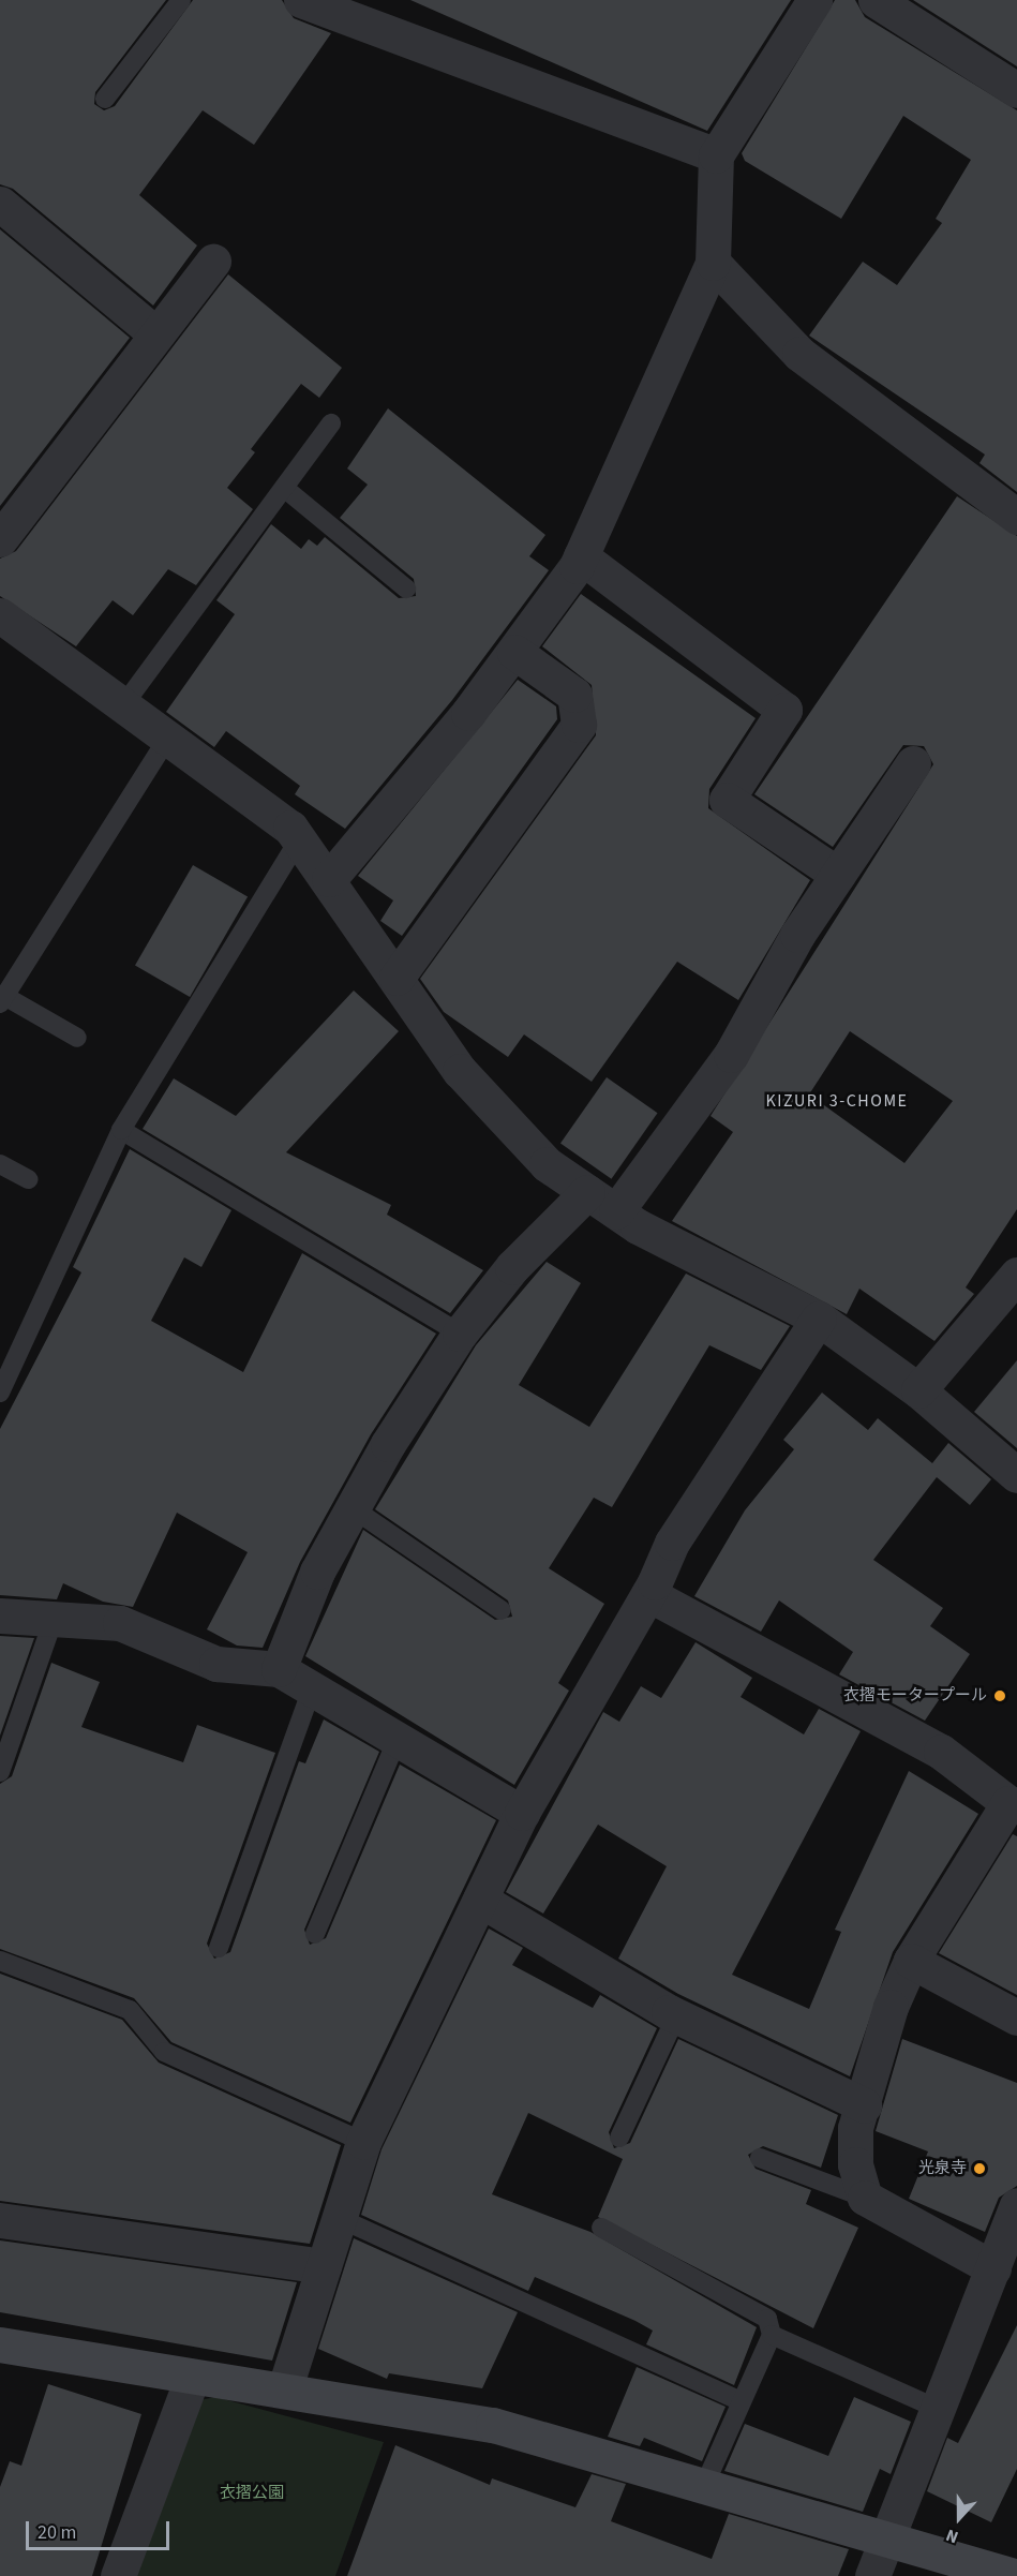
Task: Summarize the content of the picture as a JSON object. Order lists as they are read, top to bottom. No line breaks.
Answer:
{"districts":["KIZURI 3-CHOME"],"parks":["衣摺公園"],"places":["衣摺モータープール","光泉寺"],"scale_bar":"20 m","north":"bottom"}
